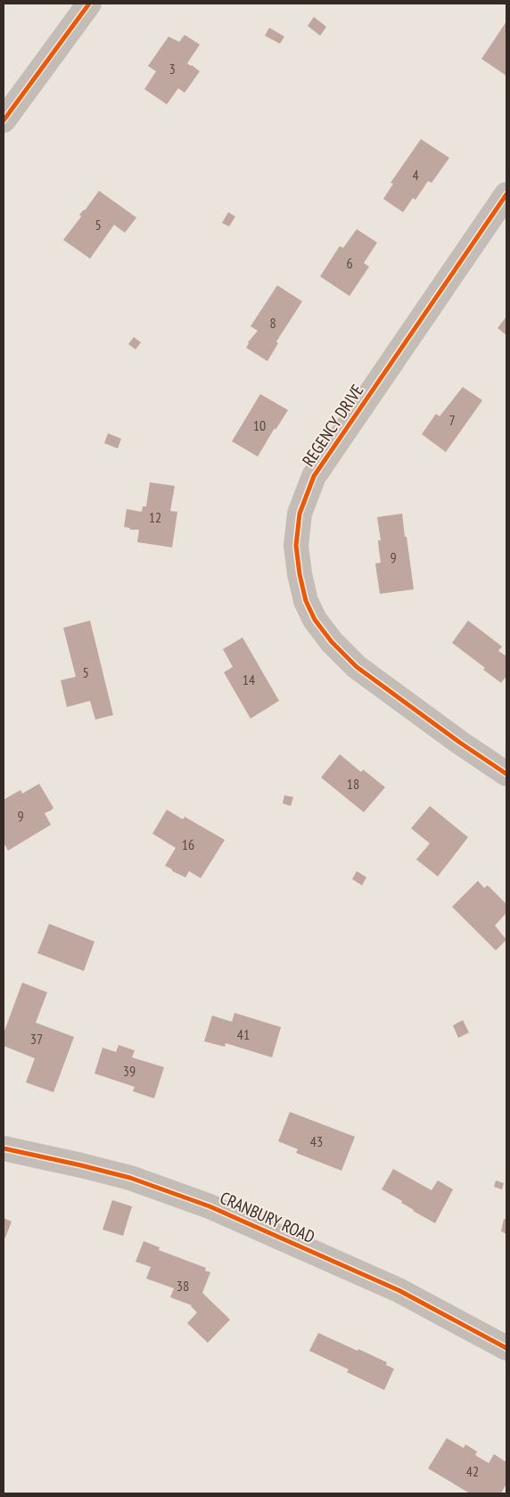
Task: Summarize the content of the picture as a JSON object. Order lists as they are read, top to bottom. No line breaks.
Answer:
{"streets":{"street":["REGENCY DRIVE","CRANBURY ROAD"]},"house_numbers":["3","4","5","6","8","7","10","12","9","5","14","18","9","16","41","37","39","43","38","42"]}
